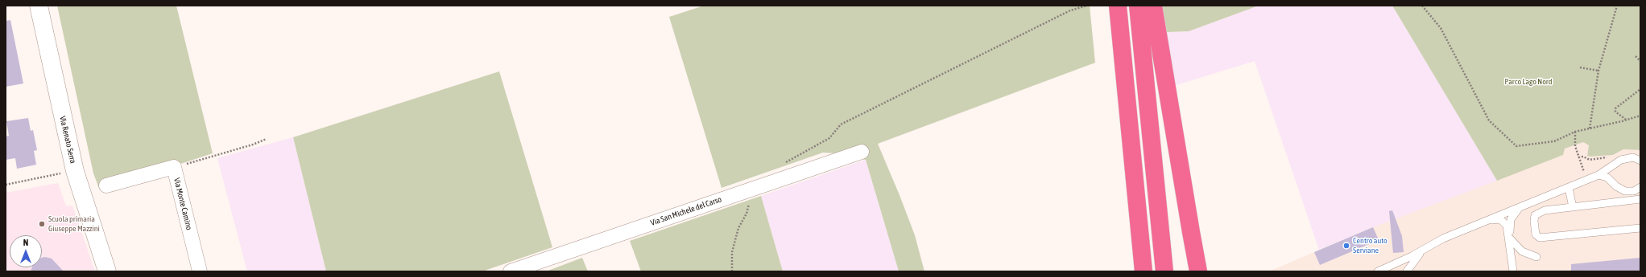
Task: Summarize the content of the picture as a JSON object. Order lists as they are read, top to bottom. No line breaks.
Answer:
{"streets":{"street":["Via Renato Serra","Via Monte Camino","Via San Michele del Carso"]},"parks":["Parco Lago Nord"],"places":["Scuola primaria Giuseppe Mazzini","Centro auto Serviane"],"north":"top"}
